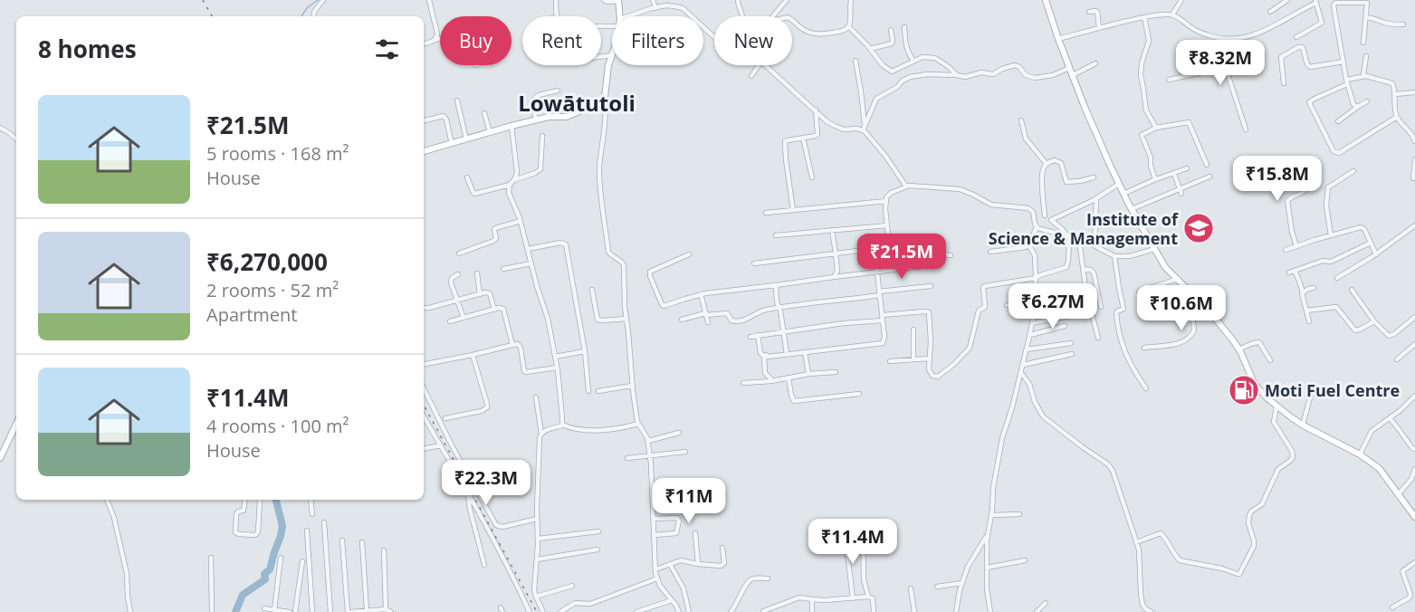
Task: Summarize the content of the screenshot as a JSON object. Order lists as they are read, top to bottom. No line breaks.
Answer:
{"districts":["Lowātutoli"],"places":{"school or university":["Institute of Science & Management"],"fuel station":["Moti Fuel Centre"]},"page":{"chip":["Buy","Rent","Filters","New"],"heading":"8 homes","price":["₹8.32M","₹15.8M","₹21.5M","₹6.27M","₹10.6M","₹22.3M","₹11M","₹11.4M"],"list":[{"name":"₹21.5M","note":"5 rooms · 168 m² · House"},{"name":"₹6,270,000","note":"2 rooms · 52 m² · Apartment"},{"name":"₹11.4M","note":"4 rooms · 100 m² · House"}]}}
